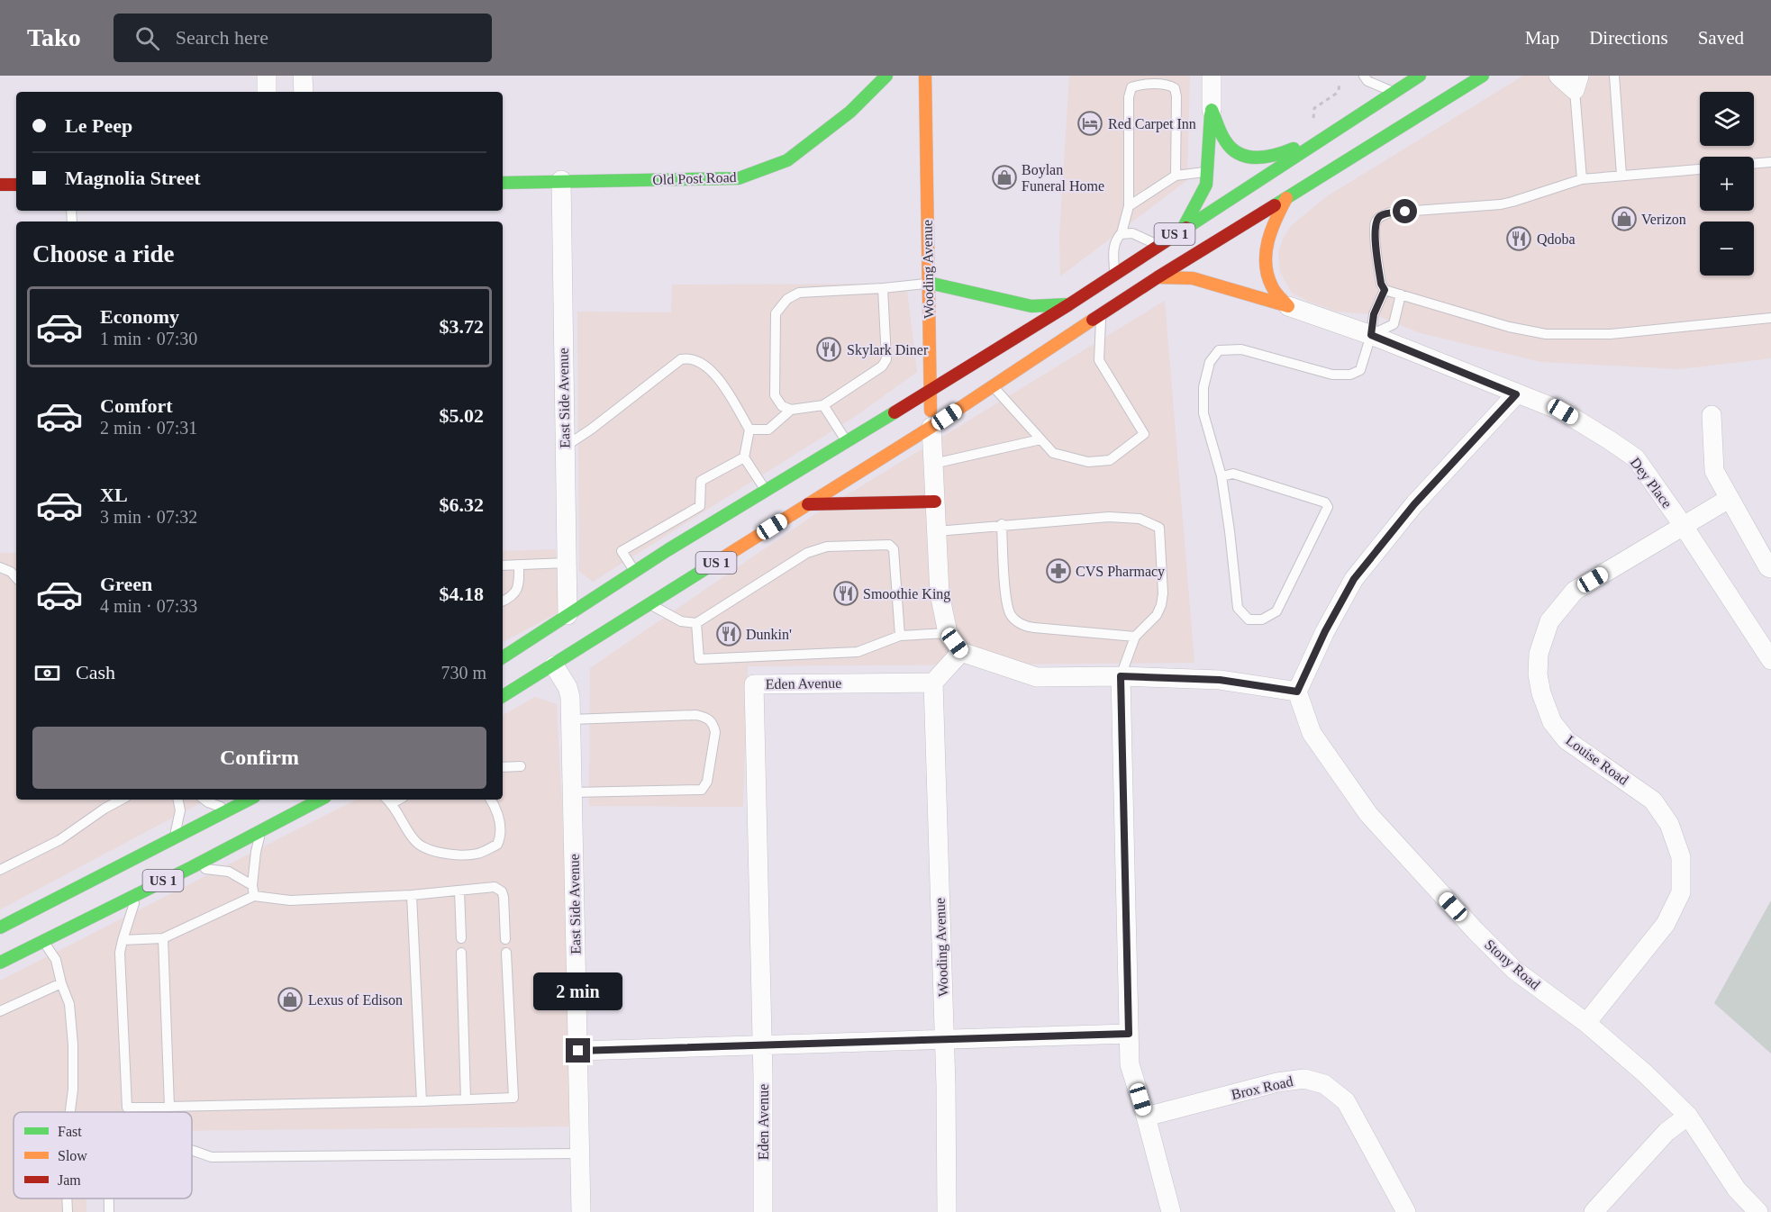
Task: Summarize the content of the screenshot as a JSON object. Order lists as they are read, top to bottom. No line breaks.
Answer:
{"streets":{"main road":["Old Post Road","US 1","Wooding Avenue"],"street":["East Side Avenue","Dey Place","Eden Avenue","Louise Road","Stony Road","Brox Road"]},"crossings":[["Old Post Road","East Side Avenue"],["US 1","Wooding Avenue"],["US 1","East Side Avenue"],["Wooding Avenue","Eden Avenue"],["Dey Place","Louise Road"],["Louise Road","Stony Road"]],"places":{"hotel":["Red Carpet Inn"],"shop":["Boylan Funeral Home","Verizon","Lexus of Edison"],"restaurant":["Qdoba","Skylark Diner","Smoothie King","Dunkin'"],"pharmacy":["CVS Pharmacy"]},"legend":["Fast","Slow","Jam"],"page":{"header":"Tako","search":"Search here","nav":["Map","Directions","Saved"],"map_buttons":["+","−"],"banner":["Le Peep","Magnolia Street"],"heading":"Choose a ride","list":[{"name":"Economy","note":"1 min · 07:30","value":"$3.72"},{"name":"Comfort","note":"2 min · 07:31","value":"$5.02"},{"name":"XL","note":"3 min · 07:32","value":"$6.32"},{"name":"Green","note":"4 min · 07:33","value":"$4.18"}],"pay":["Cash","730 m"],"buttons":"Confirm","bubble":"2 min"}}
